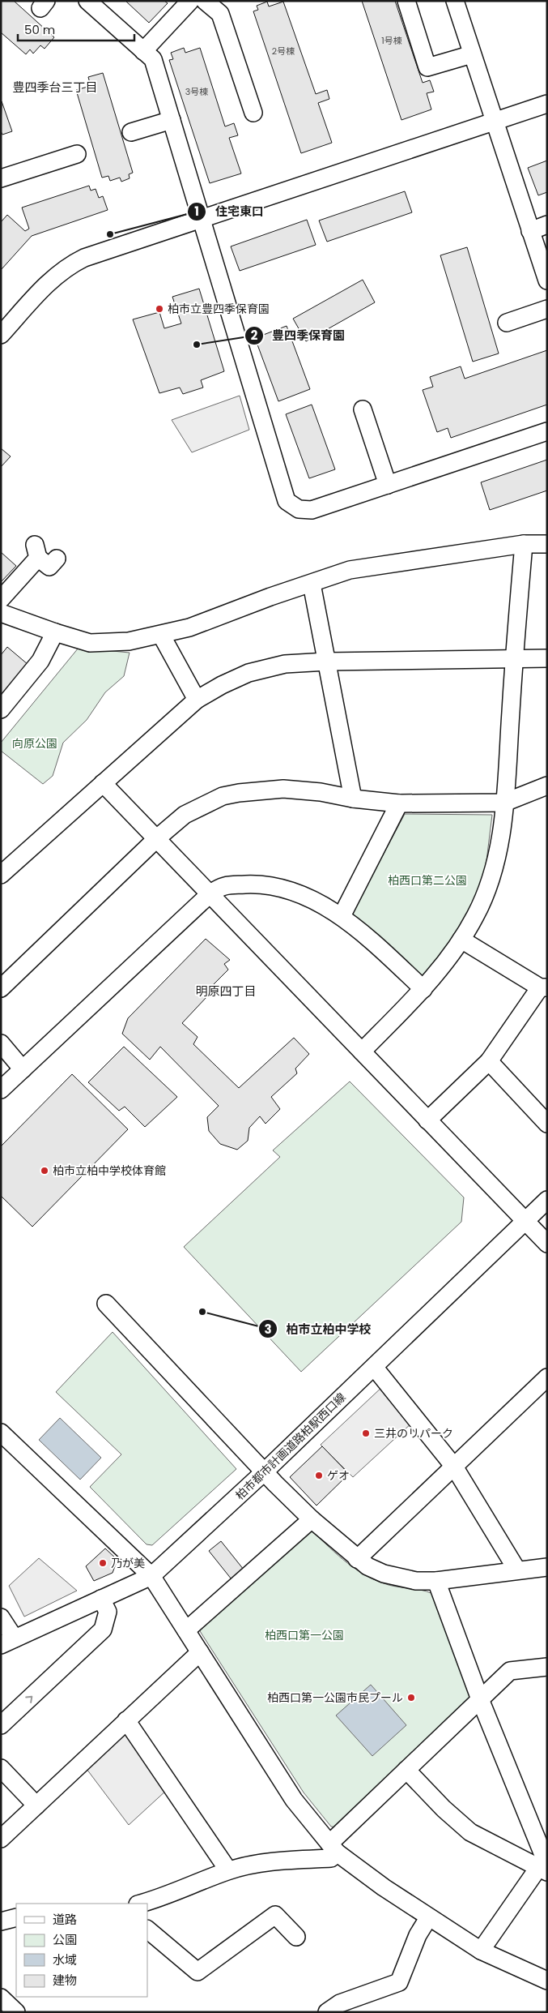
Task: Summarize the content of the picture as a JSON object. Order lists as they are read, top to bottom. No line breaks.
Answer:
{"streets":{"street":["柏市都市計画道路柏駅西口線"]},"districts":["豊四季台三丁目","明原四丁目"],"parks":["向原公園","柏西口第二公園","柏西口第一公園"],"places":["住宅東口","柏市立豊四季保育園","豊四季保育園","柏市立柏中学校体育館","柏市立柏中学校","三井のリパーク","ゲオ","乃が美","柏西口第一公園市民プール"],"house_numbers":["1号棟","2号棟","3号棟"],"legend":["道路","公園","水域","建物"],"scale_bar":"50 m"}
